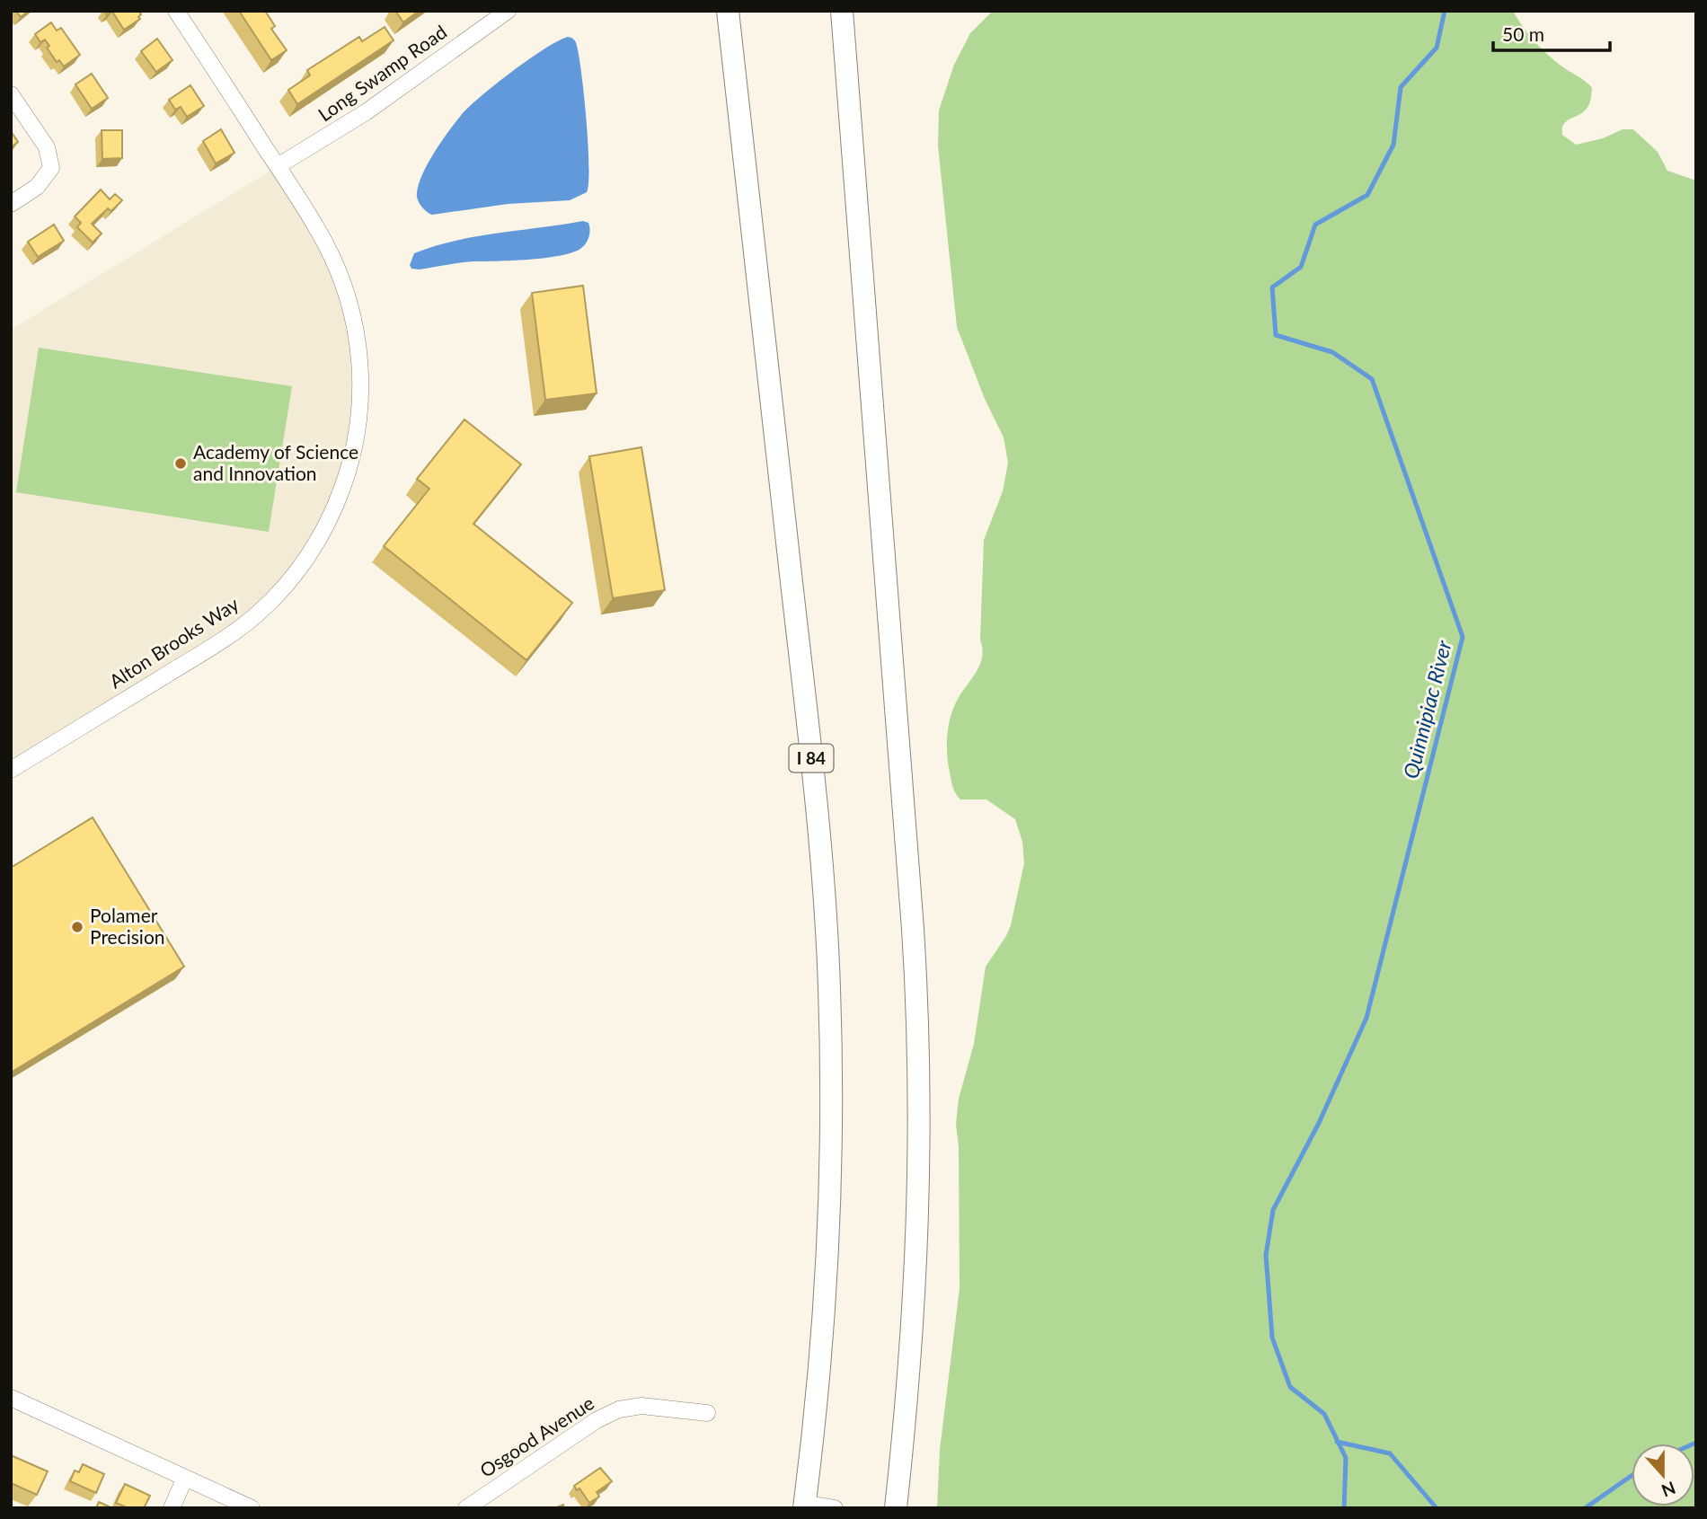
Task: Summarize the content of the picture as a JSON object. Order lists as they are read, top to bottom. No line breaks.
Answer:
{"streets":{"highway":["I 84"],"street":["Long Swamp Road","Alton Brooks Way","Osgood Avenue"]},"crossings":[["Long Swamp Road","Alton Brooks Way"]],"water":["Quinnipiac River"],"places":["Academy of Science and Innovation","Polamer Precision"],"scale_bar":"50 m","north":"bottom"}
